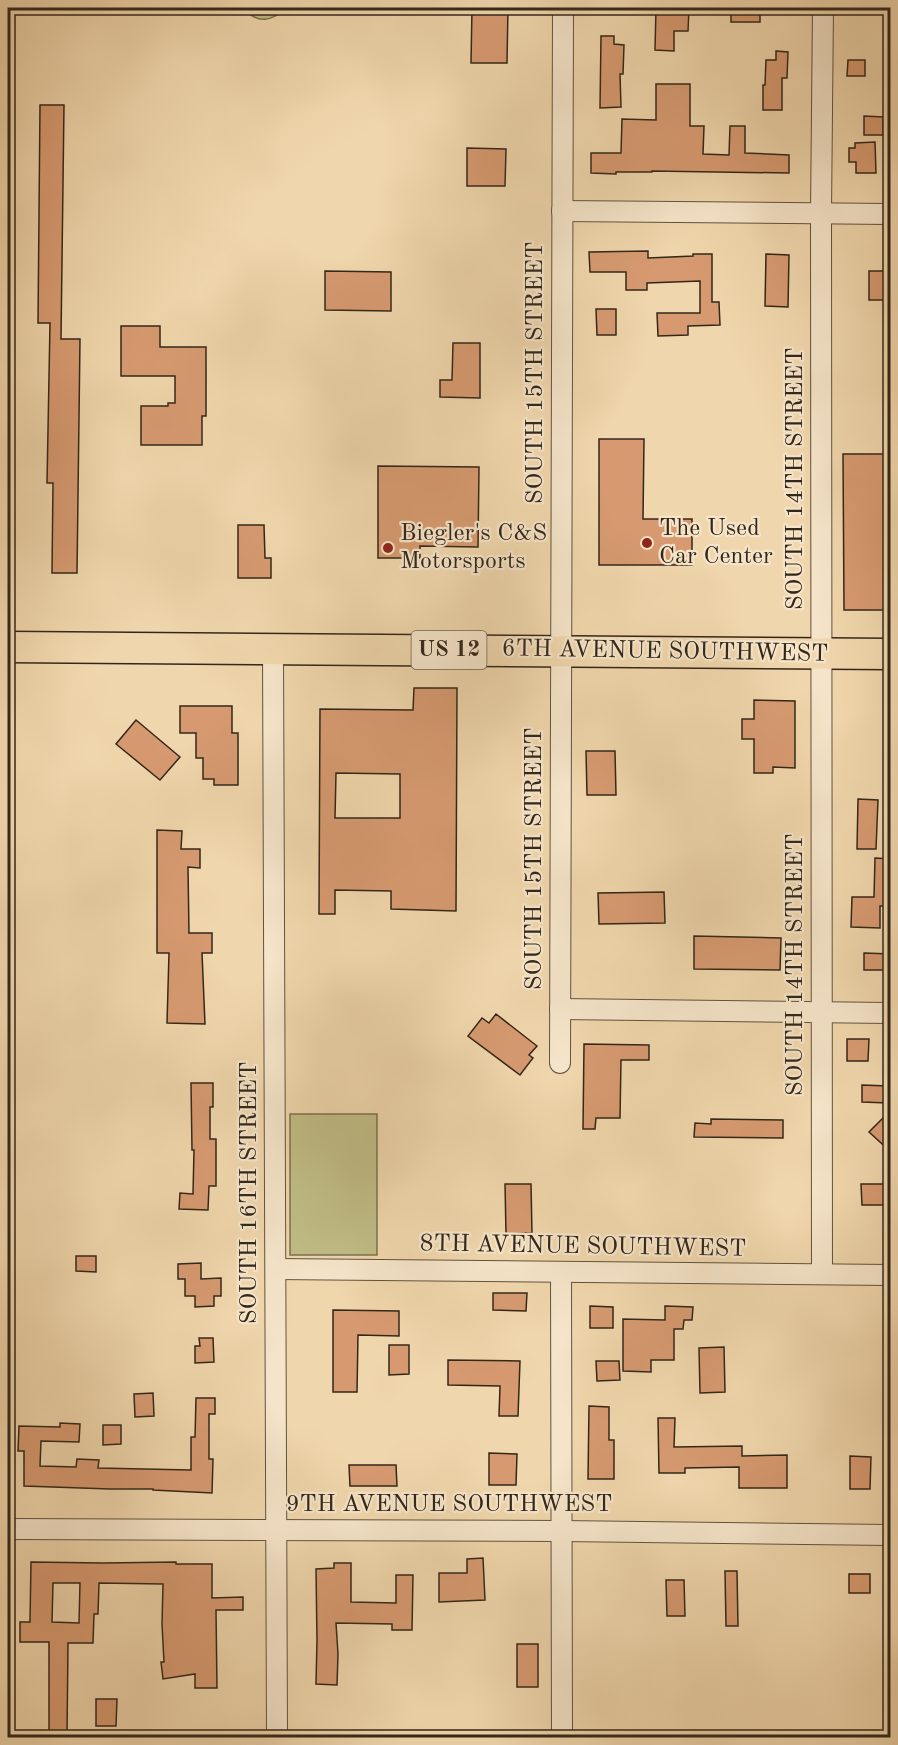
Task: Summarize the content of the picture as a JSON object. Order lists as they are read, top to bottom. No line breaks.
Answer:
{"streets":{"highway":["US 12","6TH AVENUE SOUTHWEST"],"street":["SOUTH 15TH STREET","SOUTH 14TH STREET","SOUTH 16TH STREET","8TH AVENUE SOUTHWEST","9TH AVENUE SOUTHWEST"]},"crossings":[["SOUTH 15TH STREET","6TH AVENUE SOUTHWEST"],["SOUTH 14TH STREET","6TH AVENUE SOUTHWEST"],["SOUTH 14TH STREET","8TH AVENUE SOUTHWEST"],["6TH AVENUE SOUTHWEST","SOUTH 16TH STREET"],["SOUTH 16TH STREET","8TH AVENUE SOUTHWEST"],["SOUTH 16TH STREET","9TH AVENUE SOUTHWEST"]],"places":["The Used Car Center","Biegler's C&S Motorsports"]}
